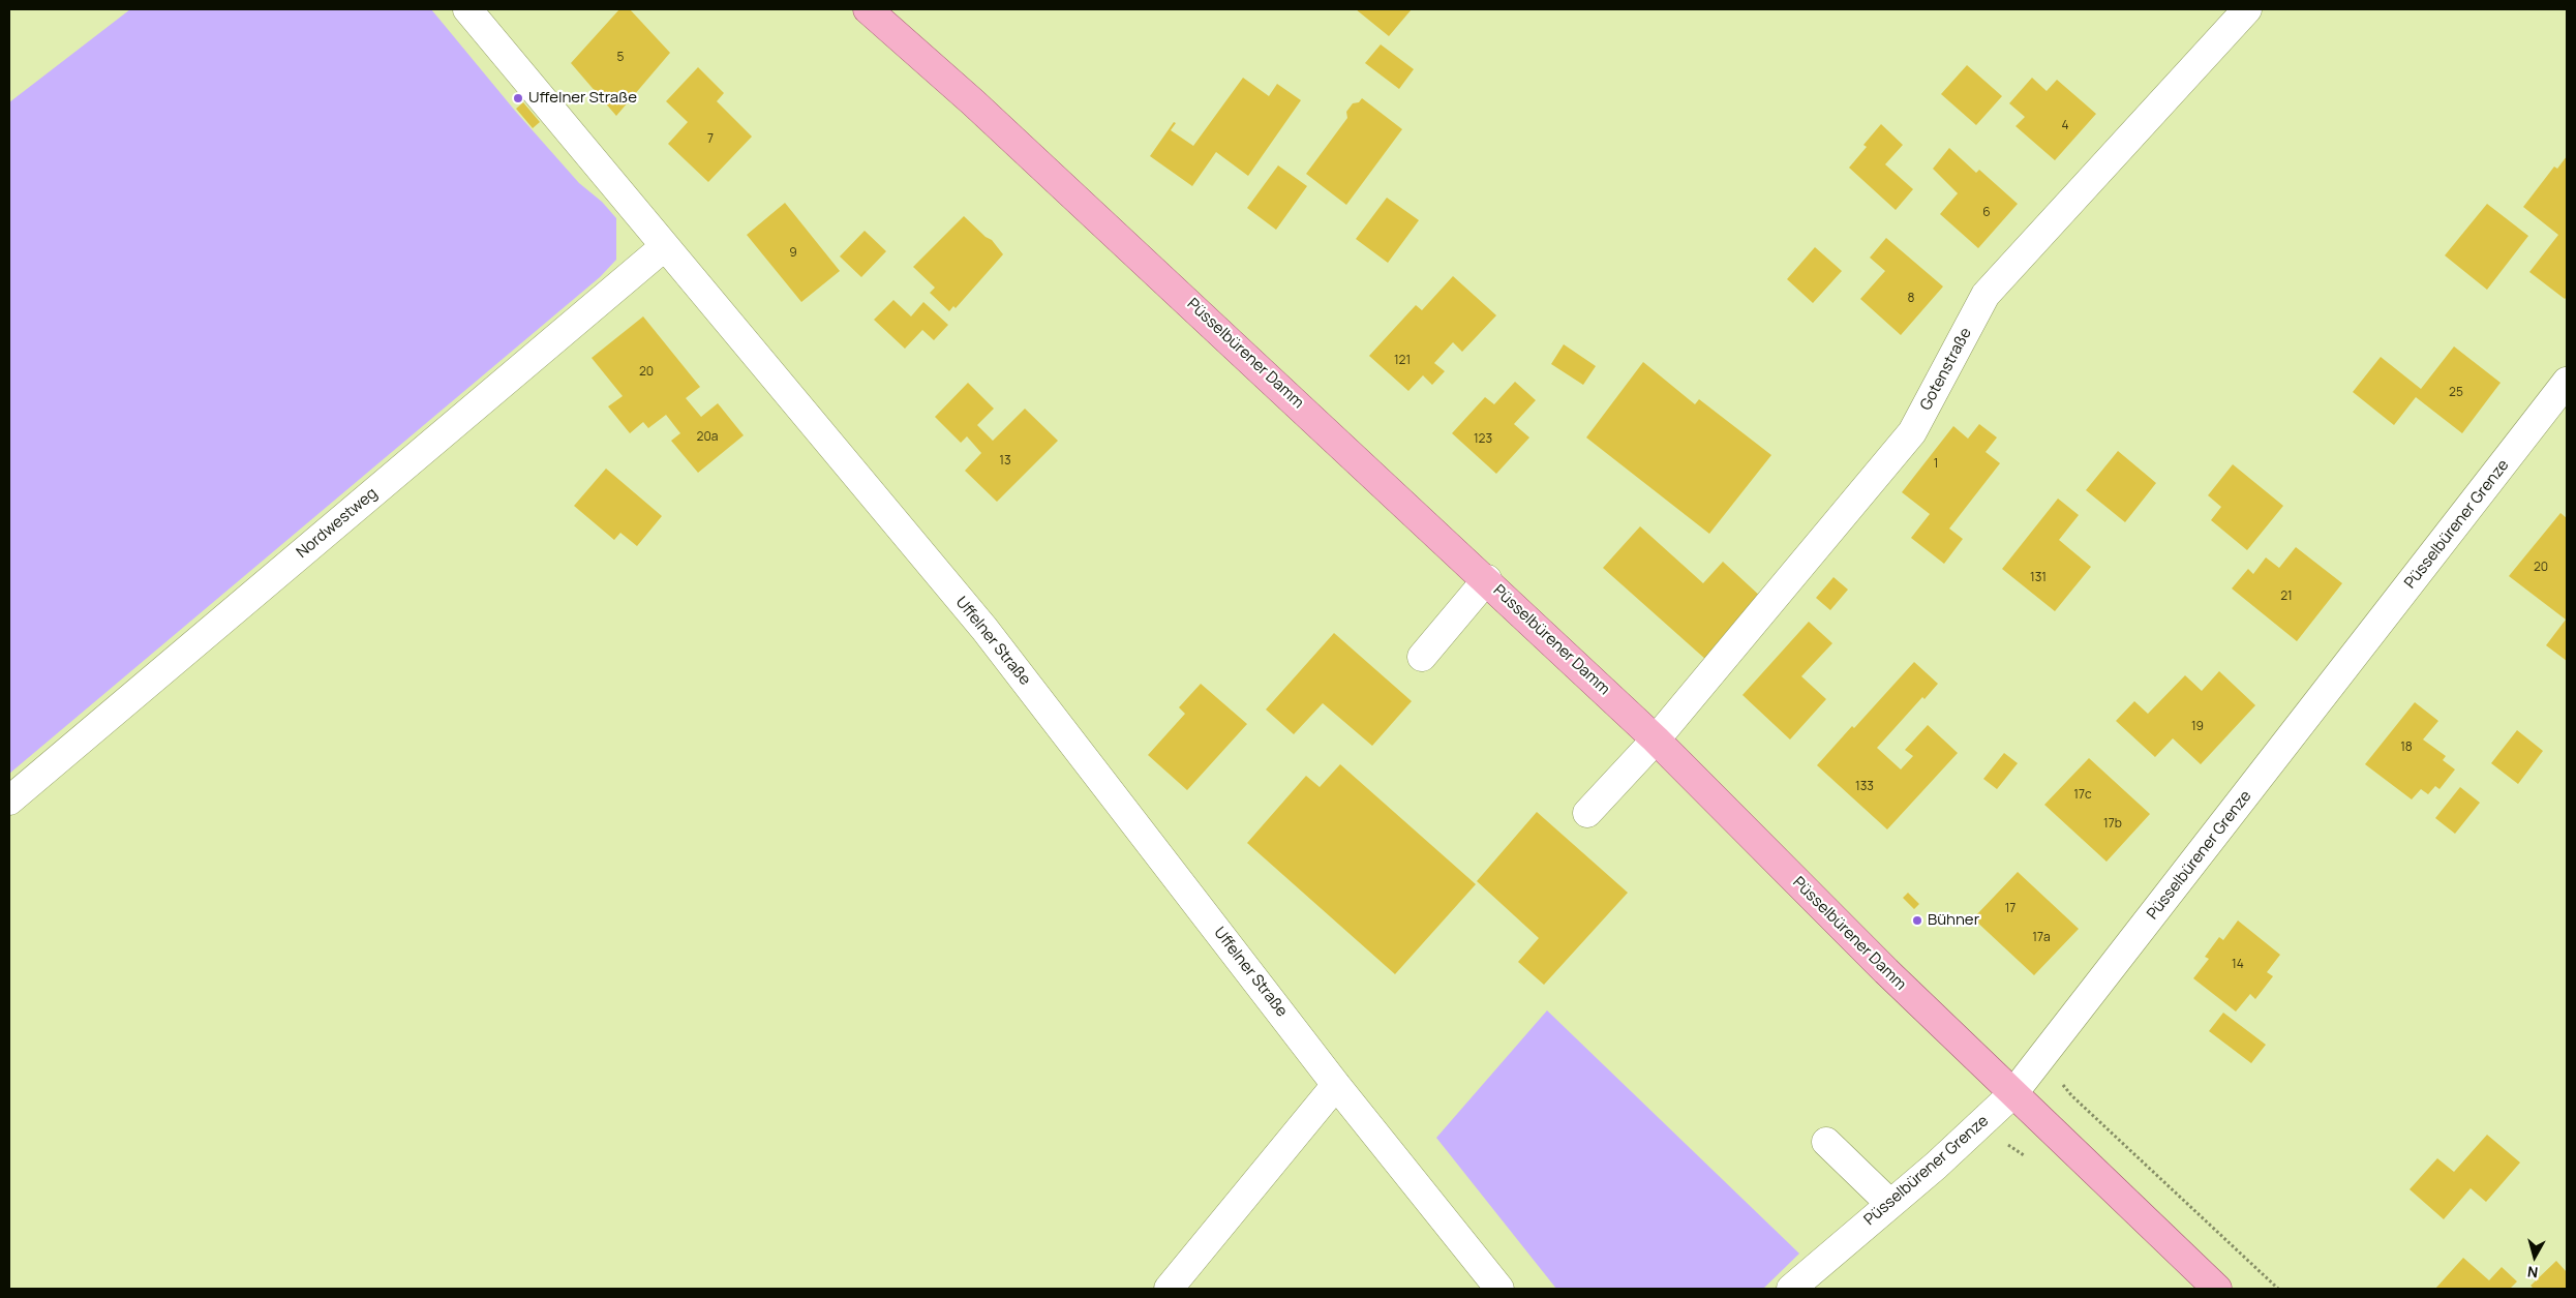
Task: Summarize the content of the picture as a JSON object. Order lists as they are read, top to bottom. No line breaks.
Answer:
{"streets":{"main road":["Püsselbürener Damm"],"street":["Gotenstraße","Nordwestweg","Püsselbürener Grenze","Uffelner Straße"]},"crossings":[["Püsselbürener Damm","Gotenstraße"],["Püsselbürener Damm","Püsselbürener Grenze"],["Nordwestweg","Uffelner Straße"]],"places":["Uffelner Straße","Bühner"],"house_numbers":["5","4","7","6","9","8","121","20","25","20a","123","13","1","20","131","21","19","18","133","17c","17b","17","17a","14"],"north":"bottom"}
